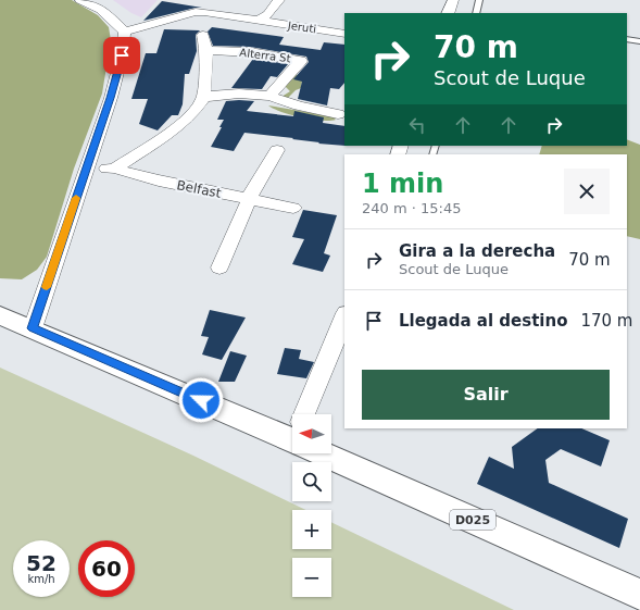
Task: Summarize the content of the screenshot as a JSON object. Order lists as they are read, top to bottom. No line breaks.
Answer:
{"streets":{"main road":["D025"],"street":["Jeruti","Alterra St","Belfast"]},"north":"left","page":{"turn":["70 m","Scout de Luque"],"heading":["1 min","240 m · 15:45"],"list":[{"name":"Gira a la derecha","note":"Scout de Luque","value":"70 m"},{"name":"Llegada al destino","value":"170 m"}],"buttons":"Salir","map_buttons":["+","−"],"speed":"52 km/h","limit":"60"}}
